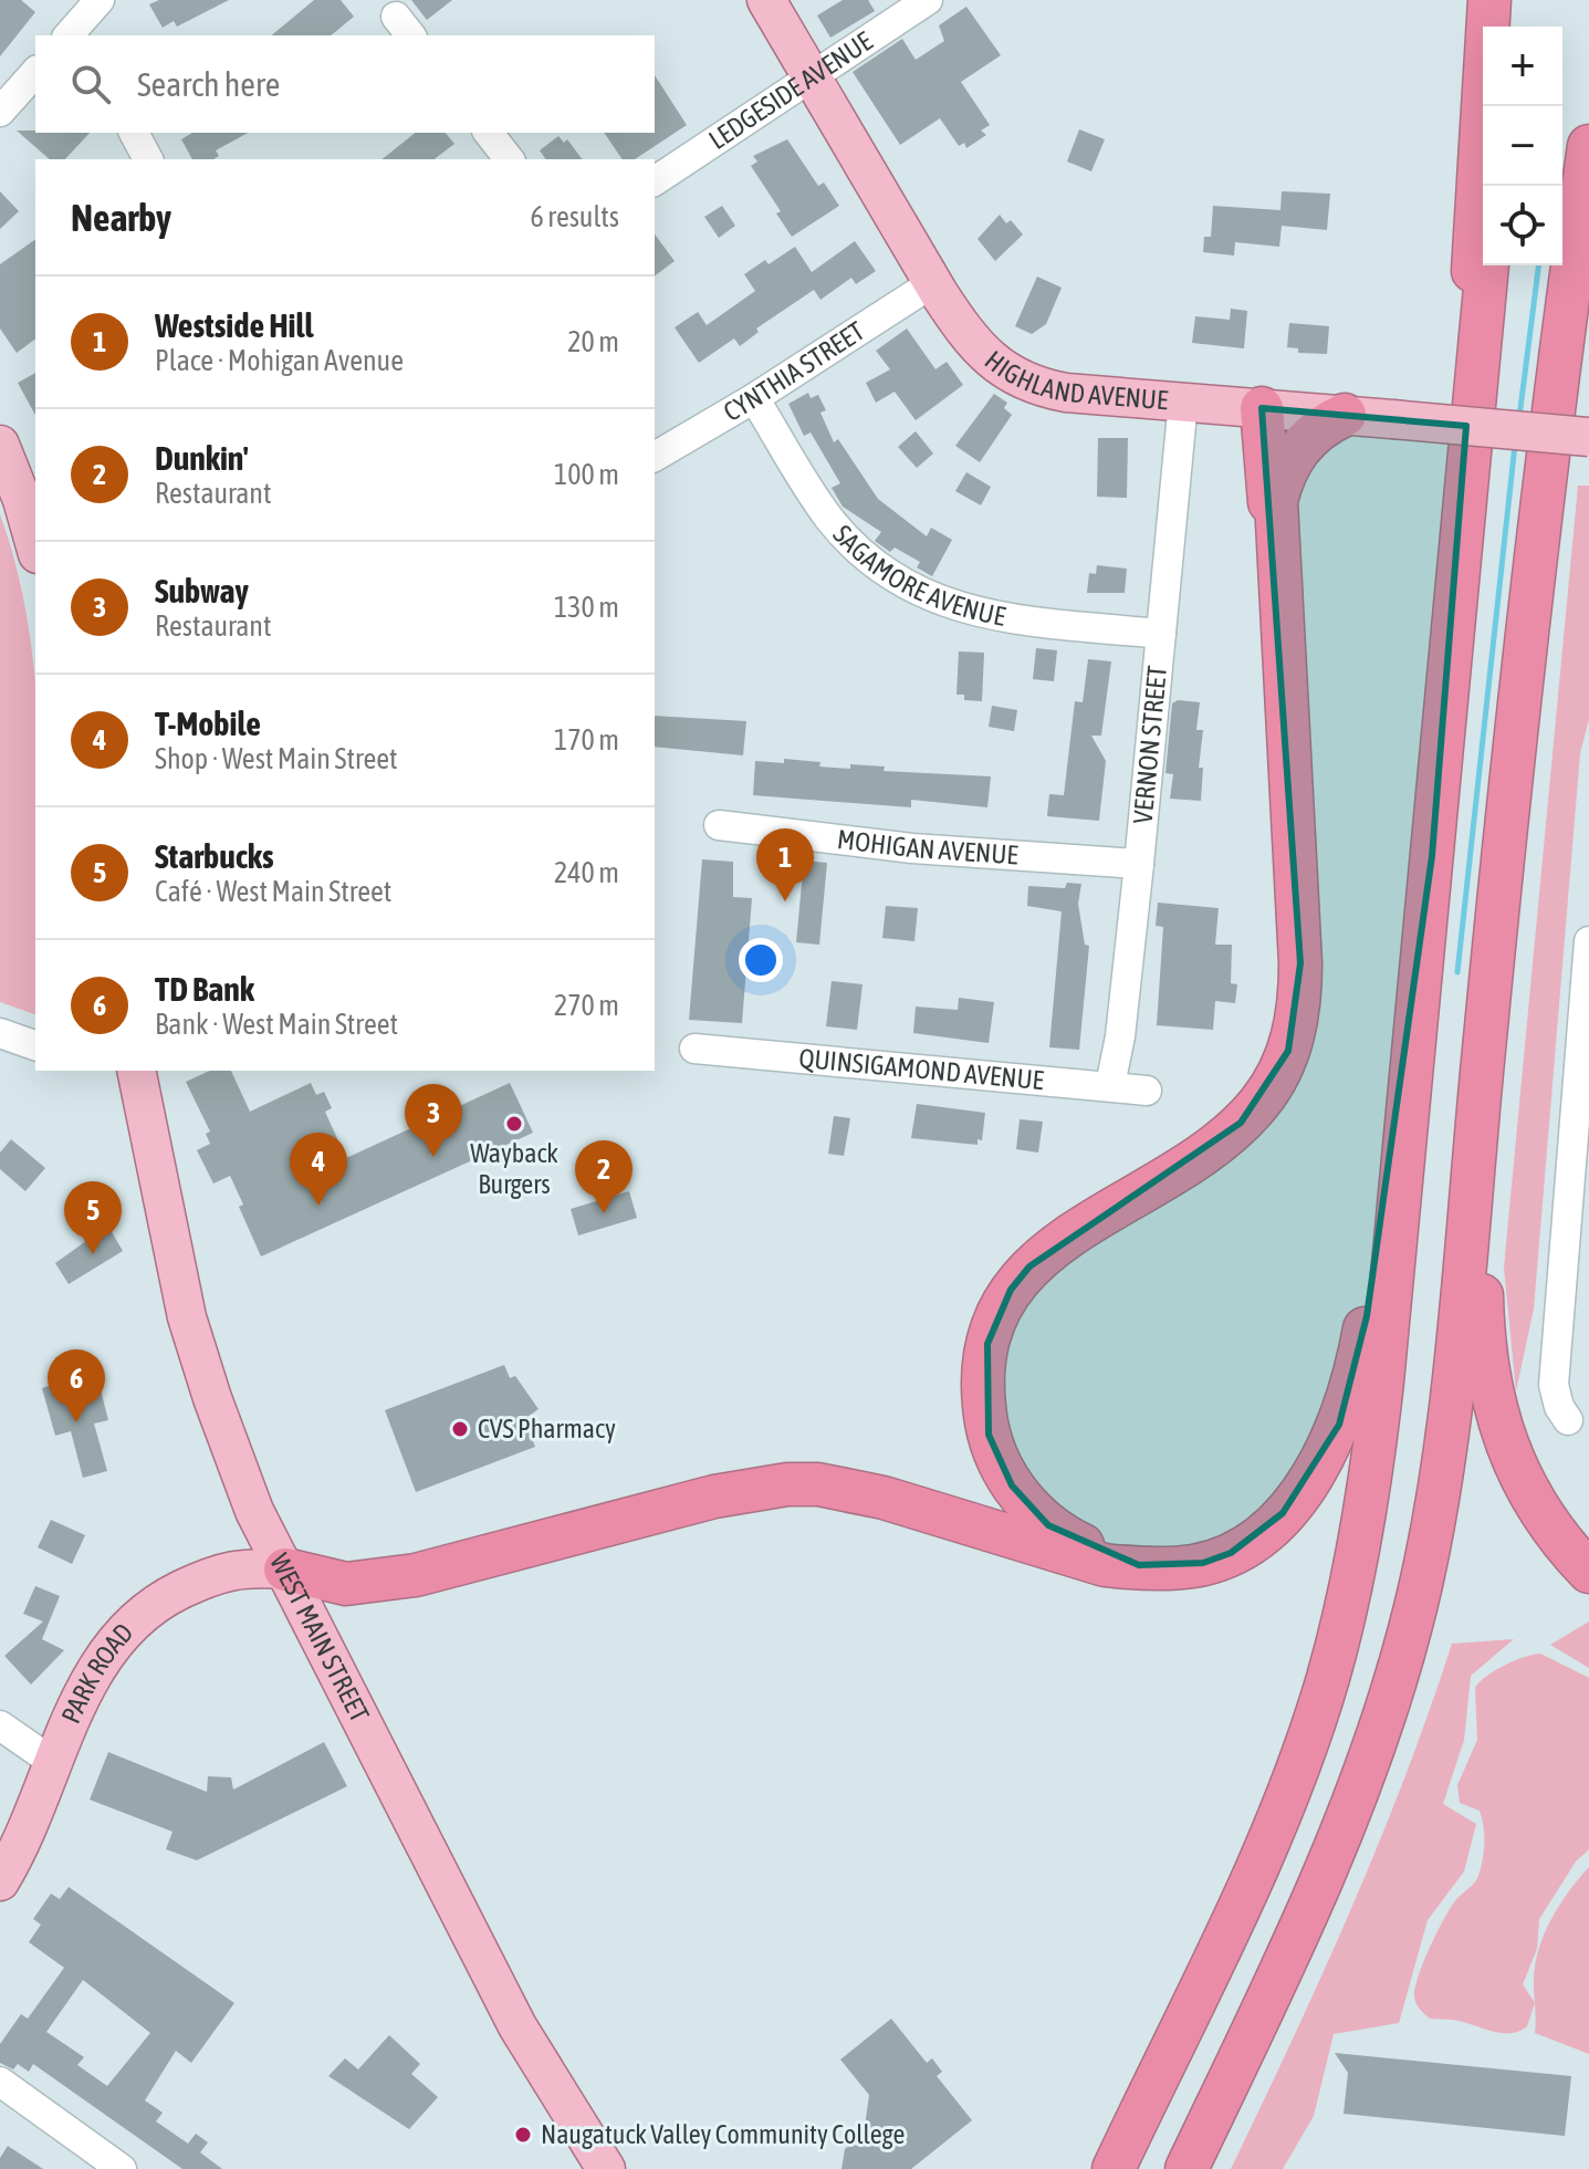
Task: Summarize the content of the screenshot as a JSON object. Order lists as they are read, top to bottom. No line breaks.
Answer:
{"streets":{"main road":["HIGHLAND AVENUE","WEST MAIN STREET","PARK ROAD"],"street":["LEDGESIDE AVENUE","CYNTHIA STREET","SAGAMORE AVENUE","VERNON STREET","MOHIGAN AVENUE","QUINSIGAMOND AVENUE"]},"crossings":[["LEDGESIDE AVENUE","HIGHLAND AVENUE"],["CYNTHIA STREET","HIGHLAND AVENUE"],["CYNTHIA STREET","SAGAMORE AVENUE"],["HIGHLAND AVENUE","VERNON STREET"],["SAGAMORE AVENUE","VERNON STREET"],["VERNON STREET","MOHIGAN AVENUE"],["VERNON STREET","QUINSIGAMOND AVENUE"],["WEST MAIN STREET","PARK ROAD"]],"places":["Wayback Burgers","CVS Pharmacy","Naugatuck Valley Community College"],"page":{"map_buttons":["+","−"],"search":"Search here","heading":["Nearby","6 results"],"list":[{"mark":"1","name":"Westside Hill","note":"Place · Mohigan Avenue","value":"20 m"},{"mark":"2","name":"Dunkin'","note":"Restaurant","value":"100 m"},{"mark":"3","name":"Subway","note":"Restaurant","value":"130 m"},{"mark":"4","name":"T-Mobile","note":"Shop · West Main Street","value":"170 m"},{"mark":"5","name":"Starbucks","note":"Café · West Main Street","value":"240 m"},{"mark":"6","name":"TD Bank","note":"Bank · West Main Street","value":"270 m"}],"pins":["1","3","4","2","5","6"]}}
